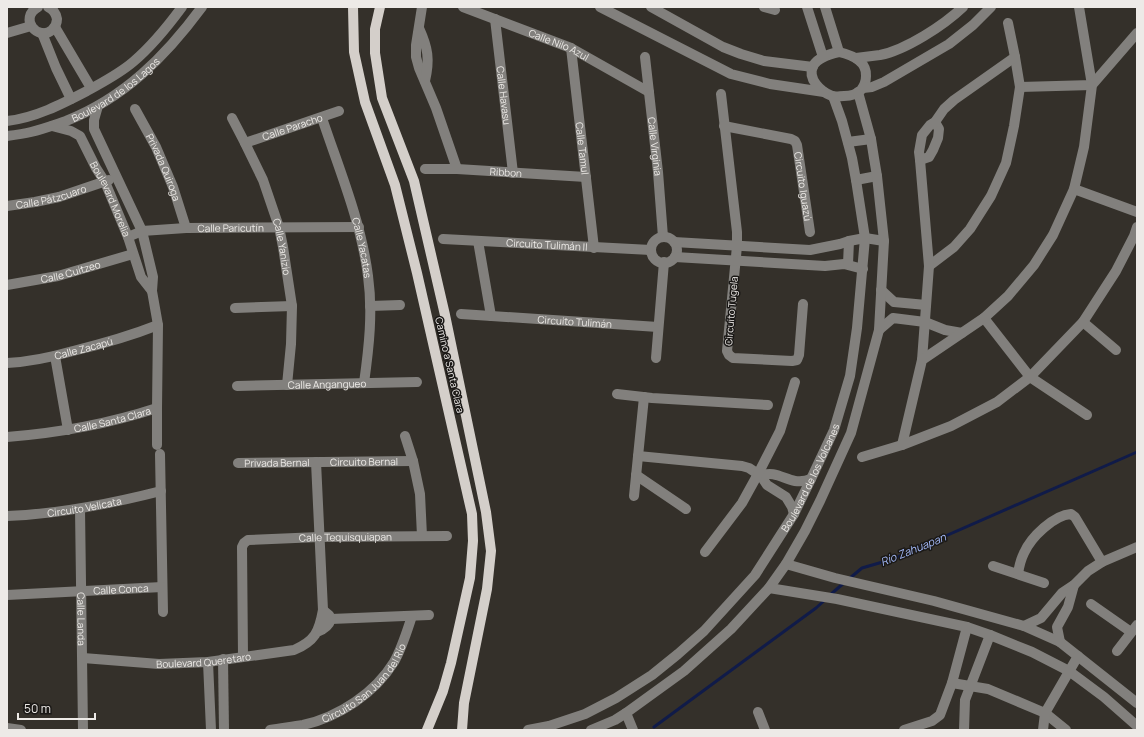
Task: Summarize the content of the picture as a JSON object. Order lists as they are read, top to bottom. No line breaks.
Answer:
{"streets":{"main road":["Camino a Santa Clara"],"street":["Calle Nilo Azul","Boulevard de los Lagos","Calle Havasu","Calle Paracho","Calle Virginia","Calle Tamul","Privada Quiroga","Ribbon","Circuito Iguazú","Calle Pátzcuaro","Boulevard Morelia","Calle Paricutín","Circuito Tulimán II","Calle Yanizio","Calle Yacatas","Calle Cuitzeo","Circuito Tugela","Circuito Tulimán","Calle Zacapú","Calle Angangueo","Calle Santa Clara","Circuito Bernal","Privada Bernal","Boulevard de los Volcanes","Circuito Velicata","Calle Tequisquiapan","Calle Conca","Calle Landa","Boulevard Queretaro","Circuito San Juan del Río"]},"crossings":[["Calle Nilo Azul","Calle Havasu"],["Calle Nilo Azul","Calle Virginia"],["Calle Nilo Azul","Calle Tamul"],["Calle Havasu","Ribbon"],["Calle Paracho","Calle Yanizio"],["Calle Paracho","Calle Yacatas"],["Calle Virginia","Circuito Tulimán II"],["Calle Tamul","Ribbon"],["Calle Tamul","Circuito Tulimán II"],["Privada Quiroga","Calle Paricutín"],["Calle Pátzcuaro","Boulevard Morelia"],["Boulevard Morelia","Calle Paricutín"],["Boulevard Morelia","Calle Cuitzeo"],["Boulevard Morelia","Calle Zacapú"],["Boulevard Morelia","Calle Santa Clara"],["Boulevard Morelia","Circuito Velicata"],["Calle Paricutín","Calle Yanizio"],["Calle Paricutín","Calle Yacatas"],["Calle Yanizio","Calle Angangueo"],["Calle Yacatas","Calle Angangueo"],["Circuito Bernal","Privada Bernal"],["Circuito Bernal","Calle Tequisquiapan"],["Circuito Velicata","Calle Landa"],["Calle Tequisquiapan","Boulevard Queretaro"],["Calle Conca","Calle Landa"],["Calle Landa","Boulevard Queretaro"]],"water":["Río Zahuapan"],"scale_bar":"50 m"}
